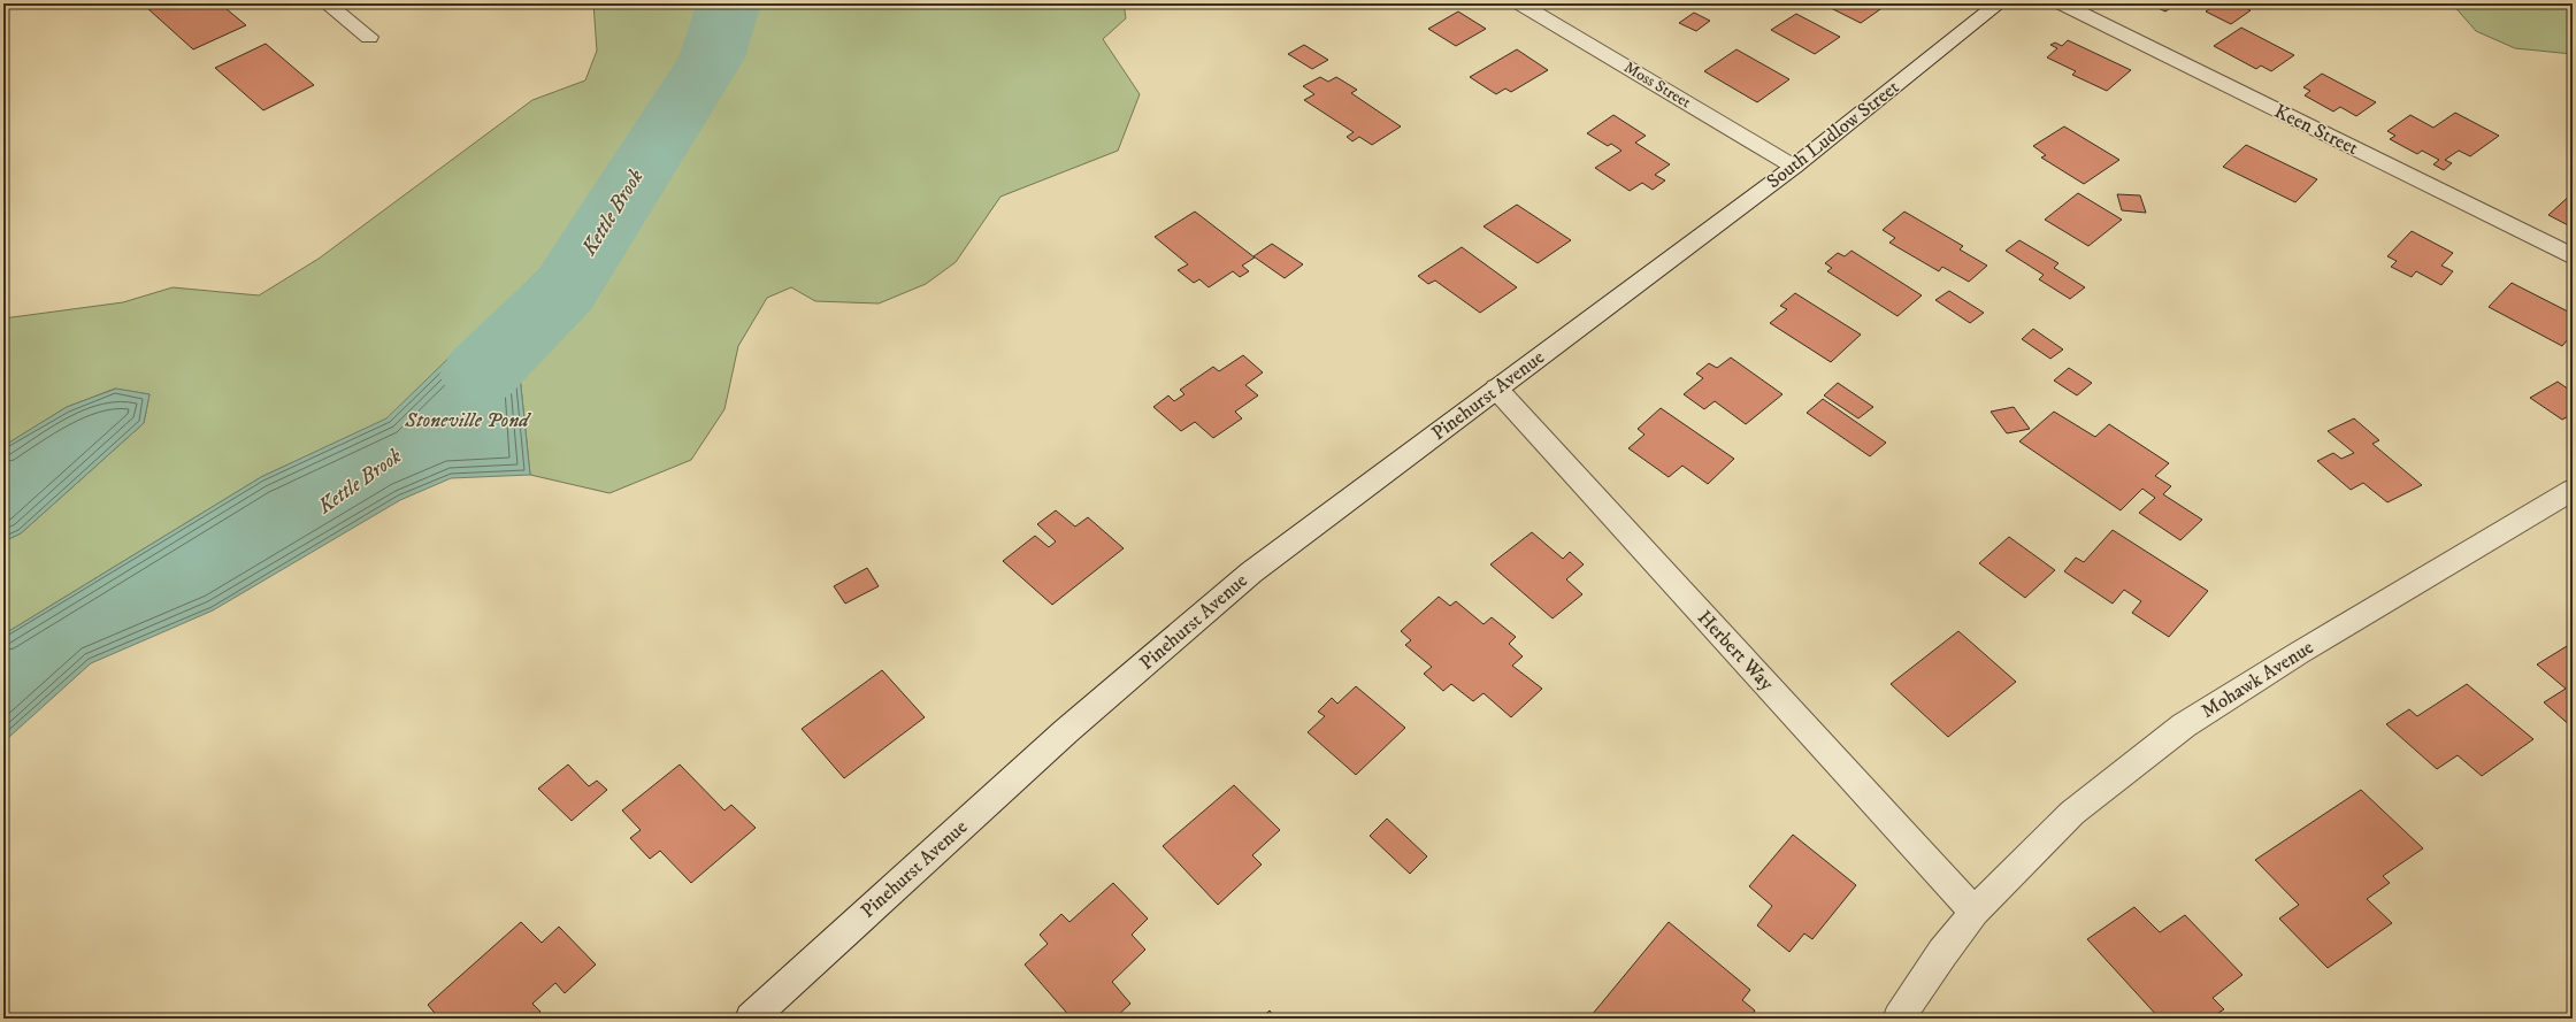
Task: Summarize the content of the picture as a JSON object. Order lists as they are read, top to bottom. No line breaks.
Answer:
{"streets":{"street":["Moss Street","Keen Street","South Ludlow Street","Pinehurst Avenue","Herbert Way","Mohawk Avenue"]},"crossings":[["Moss Street","South Ludlow Street"],["South Ludlow Street","Pinehurst Avenue"],["Pinehurst Avenue","Herbert Way"],["Herbert Way","Mohawk Avenue"]],"water":["Kettle Brook","Stoneville Pond"]}
